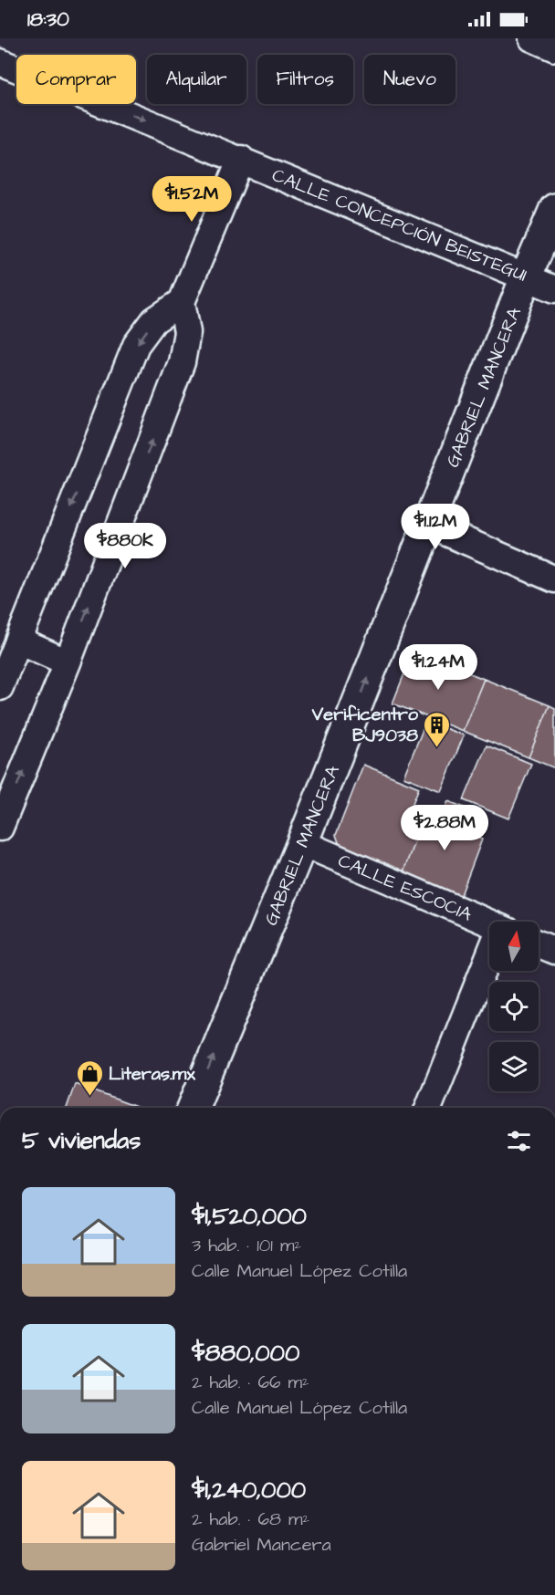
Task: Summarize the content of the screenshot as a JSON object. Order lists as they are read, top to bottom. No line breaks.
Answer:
{"streets":{"main road":["GABRIEL MANCERA"],"street":["CALLE CONCEPCIÓN BEISTEGUI","CALLE ESCOCIA"]},"crossings":[["CALLE CONCEPCIÓN BEISTEGUI","GABRIEL MANCERA"],["GABRIEL MANCERA","CALLE ESCOCIA"]],"one_way":["CALLE CONCEPCIÓN BEISTEGUI","GABRIEL MANCERA"],"places":{"building":["Verificentro BJ9038"],"shop":["Literas.mx"]},"north":"top","page":{"status":"18:30","chip":["Comprar","Alquilar","Filtros","Nuevo"],"price":["$1.52M","$1.12M","$880K","$1.24M","$2.88M"],"heading":"5 viviendas","list":[{"name":"$1,520,000","note":"3 hab. · 101 m² · Calle Manuel López Cotilla"},{"name":"$880,000","note":"2 hab. · 66 m² · Calle Manuel López Cotilla"},{"name":"$1,240,000","note":"2 hab. · 68 m² · Gabriel Mancera"}]}}
